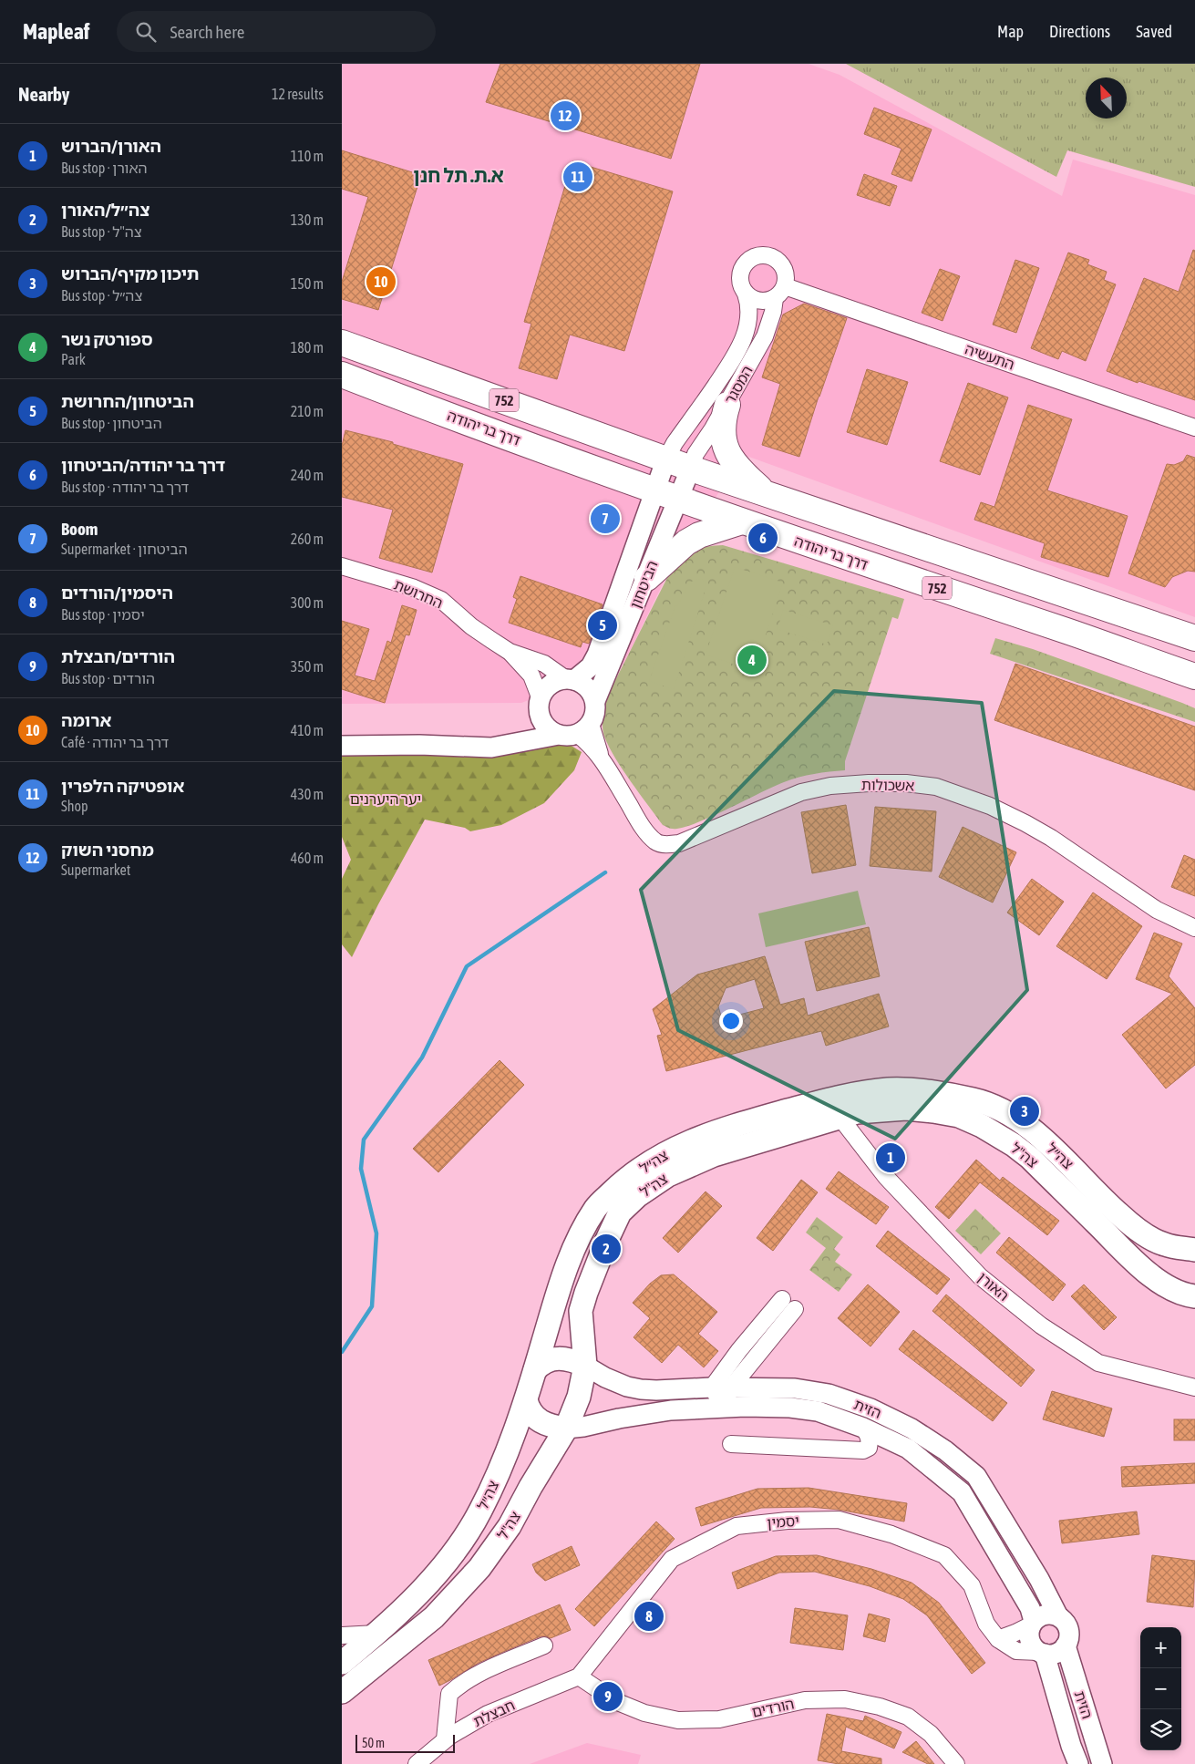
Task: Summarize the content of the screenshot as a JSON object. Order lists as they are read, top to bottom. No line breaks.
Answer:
{"streets":{"main road":["752","דרך בר יהודה","צה\"ל","צה״ל"],"street":["התעשיה","המסגר","הביטחון","החרושת","אשכולות","האורן","הזית","יסמין","הורדים","חבצלת"]},"crossings":[["התעשיה","המסגר"],["המסגר","752"],["המסגר","הביטחון"],["752","הביטחון"],["דרך בר יהודה","הביטחון"],["הביטחון","החרושת"],["הביטחון","אשכולות"],["החרושת","אשכולות"],["צה\"ל","צה״ל"],["צה\"ל","האורן"],["צה\"ל","הזית"],["צה״ל","הזית"],["הזית","יסמין"],["יסמין","הורדים"],["יסמין","חבצלת"],["הורדים","חבצלת"]],"districts":["א.ת. תל חנן"],"parks":["יער היערנים"],"scale_bar":"50 m","north":"top left","page":{"header":"Mapleaf","search":"Search here","nav":["Map","Directions","Saved"],"heading":["Nearby","12 results"],"pins":["12","11","10","7","6","5","4","3","1","2","8","9"],"list":[{"mark":"1","name":"האורן/הברוש","note":"Bus stop · האורן","value":"110 m"},{"mark":"2","name":"צה״ל/האורן","note":"Bus stop · צה\"ל","value":"130 m"},{"mark":"3","name":"תיכון מקיף/הברוש","note":"Bus stop · צה״ל","value":"150 m"},{"mark":"4","name":"ספורטק נשר","note":"Park","value":"180 m"},{"mark":"5","name":"הביטחון/החרושת","note":"Bus stop · הביטחון","value":"210 m"},{"mark":"6","name":"דרך בר יהודה/הביטחון","note":"Bus stop · דרך בר יהודה","value":"240 m"},{"mark":"7","name":"Boom","note":"Supermarket · הביטחון","value":"260 m"},{"mark":"8","name":"היסמין/הורדים","note":"Bus stop · יסמין","value":"300 m"},{"mark":"9","name":"הורדים/חבצלת","note":"Bus stop · הורדים","value":"350 m"},{"mark":"10","name":"ארומה","note":"Café · דרך בר יהודה","value":"410 m"},{"mark":"11","name":"אופטיקה הלפרין","note":"Shop","value":"430 m"},{"mark":"12","name":"מחסני השוק","note":"Supermarket","value":"460 m"}],"map_buttons":["+","−"],"scale":"50 m"}}
